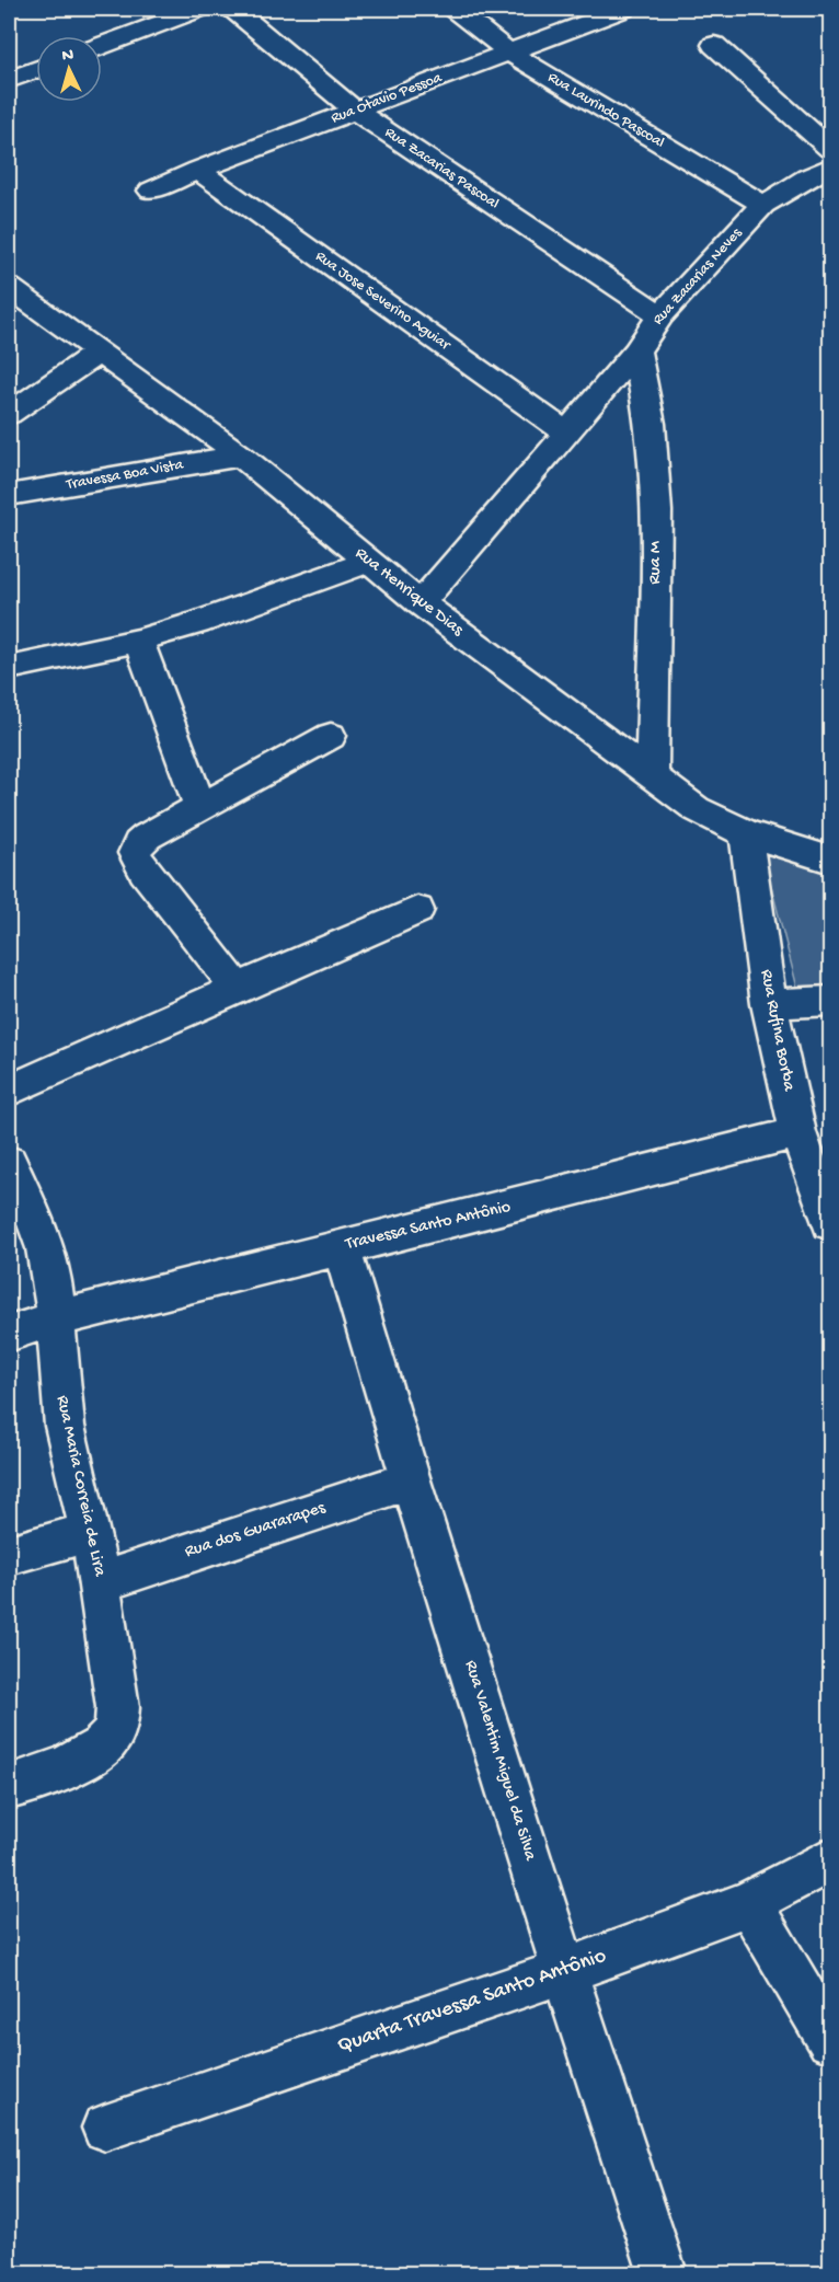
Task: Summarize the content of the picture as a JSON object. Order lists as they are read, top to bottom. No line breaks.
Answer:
{"streets":{"street":["Rua Otavio Pessoa","Rua Laurindo Pascoal","Rua Zacarias Pascoal","Rua Zacarias Neves","Rua Jose Severino Aguiar","Travessa Boa Vista","Rua M","Rua Henrique Dias","Rua Rufina Borba","Travessa Santo Antônio","Rua Maria Correia de Lira","Rua dos Guararapes","Rua Valentim Miguel da Silva","Quarta Travessa Santo Antônio"]},"crossings":[["Rua Otavio Pessoa","Rua Laurindo Pascoal"],["Rua Otavio Pessoa","Rua Zacarias Pascoal"],["Rua Otavio Pessoa","Rua Jose Severino Aguiar"],["Rua Laurindo Pascoal","Rua Zacarias Neves"],["Rua Zacarias Pascoal","Rua Zacarias Neves"],["Rua Zacarias Neves","Rua Jose Severino Aguiar"],["Rua Zacarias Neves","Rua M"],["Rua Zacarias Neves","Rua Henrique Dias"],["Travessa Boa Vista","Rua Henrique Dias"],["Rua M","Rua Henrique Dias"],["Rua Henrique Dias","Rua Rufina Borba"],["Rua Rufina Borba","Travessa Santo Antônio"],["Travessa Santo Antônio","Rua Maria Correia de Lira"],["Travessa Santo Antônio","Rua Valentim Miguel da Silva"],["Rua Maria Correia de Lira","Rua dos Guararapes"],["Rua dos Guararapes","Rua Valentim Miguel da Silva"],["Rua Valentim Miguel da Silva","Quarta Travessa Santo Antônio"]],"north":"top"}
